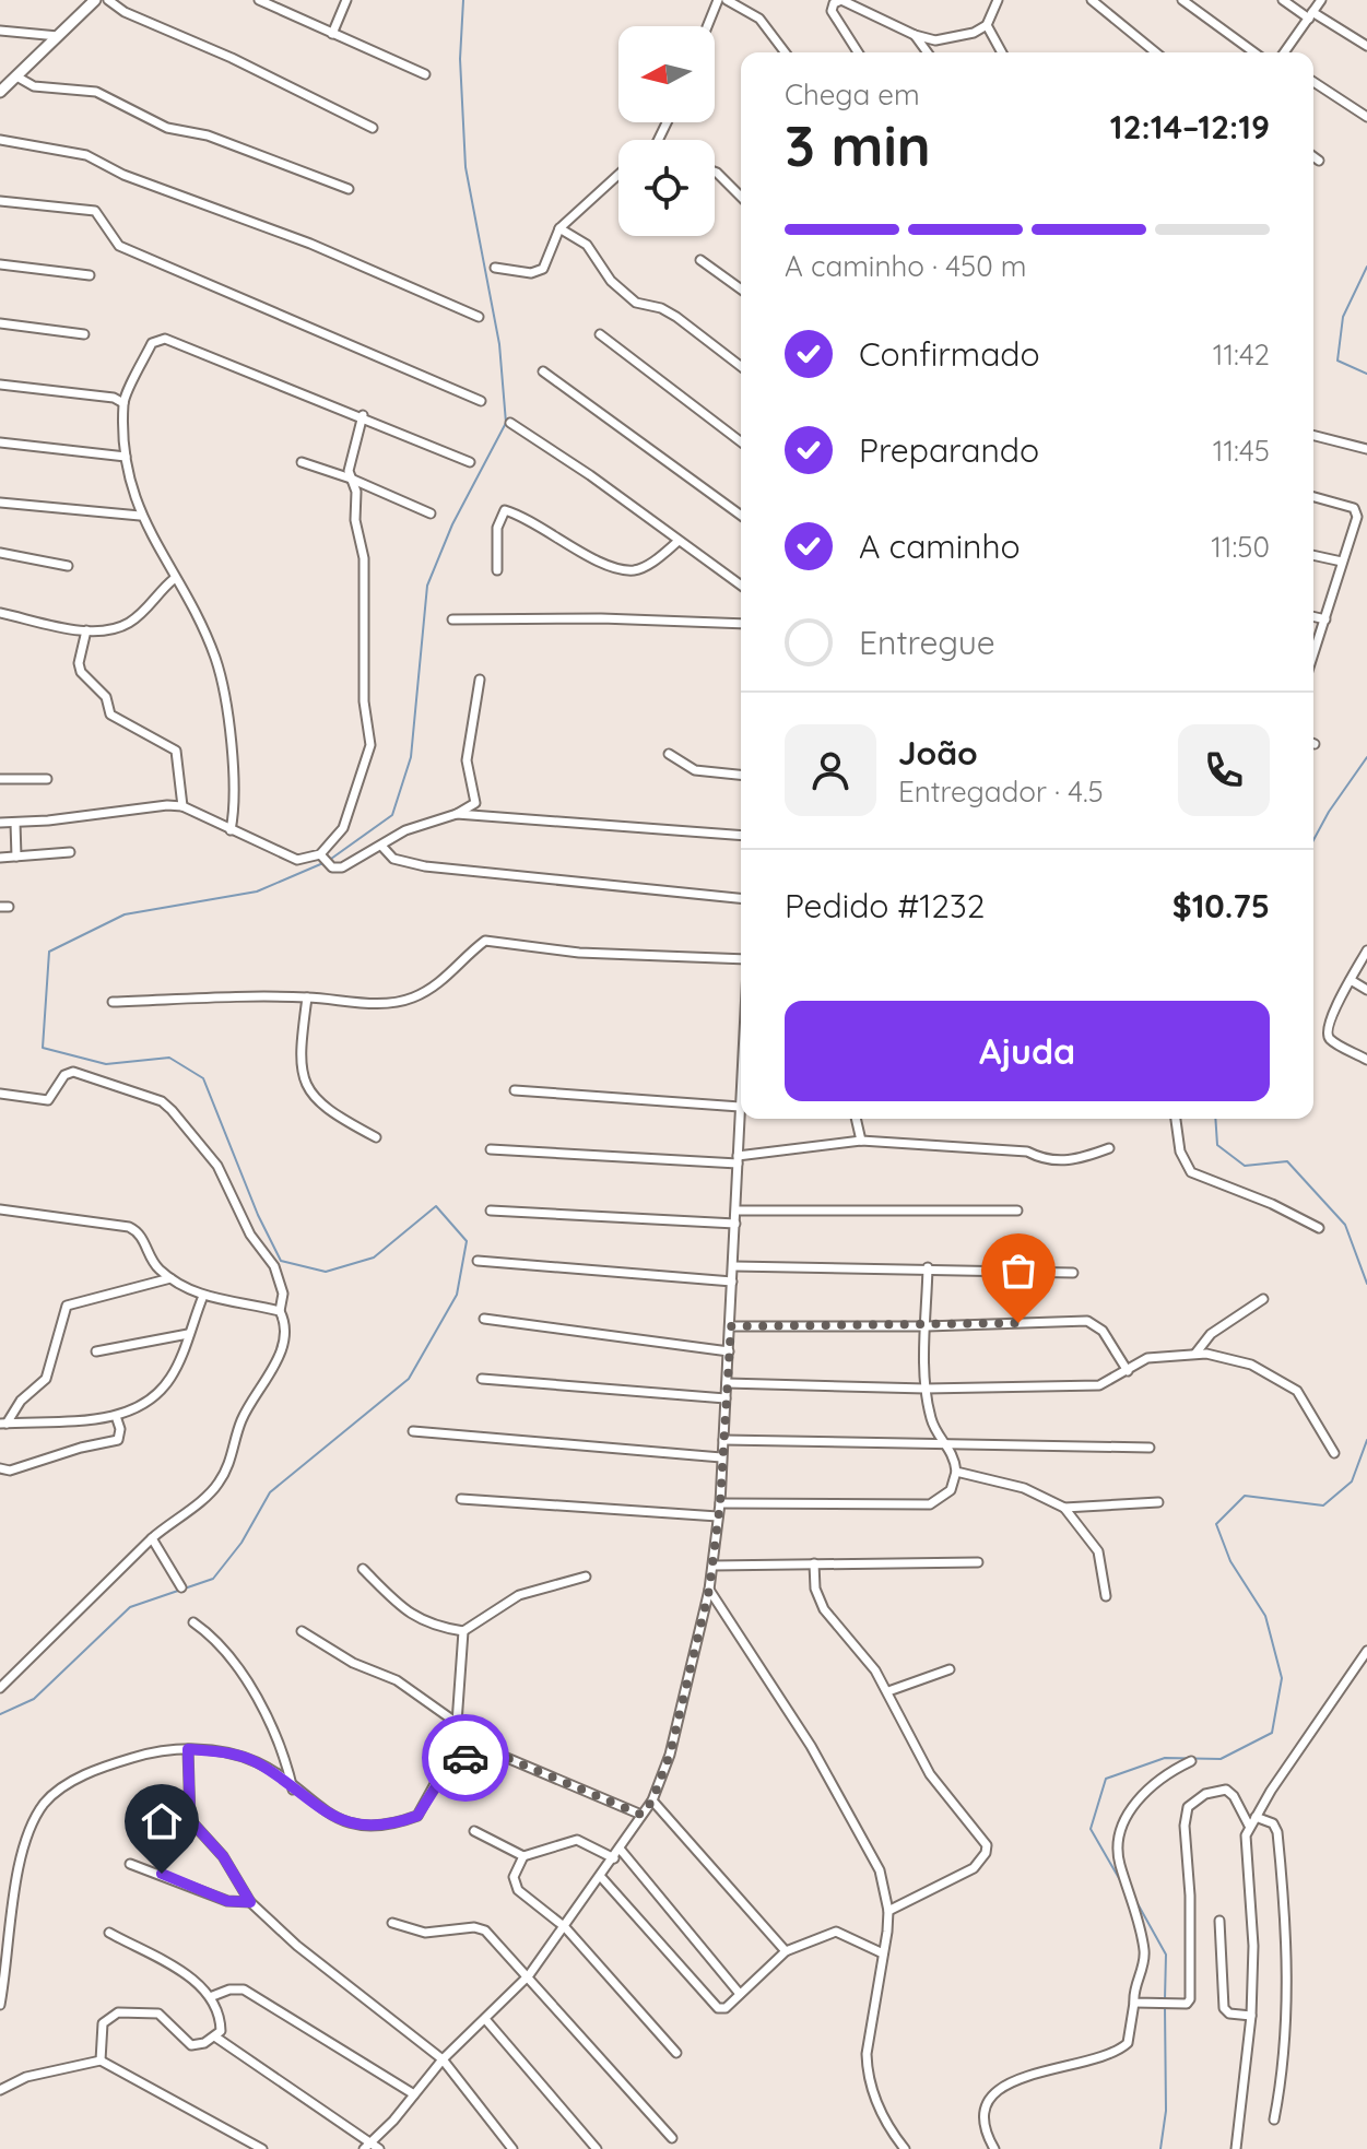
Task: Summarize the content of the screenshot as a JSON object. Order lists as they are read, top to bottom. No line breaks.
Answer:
{"north":"left","page":{"heading":["3 min","Chega em","12:14–12:19"],"panel":["João","Entregador · 4.5","Pedido #1232","$10.75"],"bar":"A caminho · 450 m","list":[["Confirmado","11:42"],["Preparando","11:45"],["A caminho","11:50"],"Entregue"],"buttons":"Ajuda"}}
